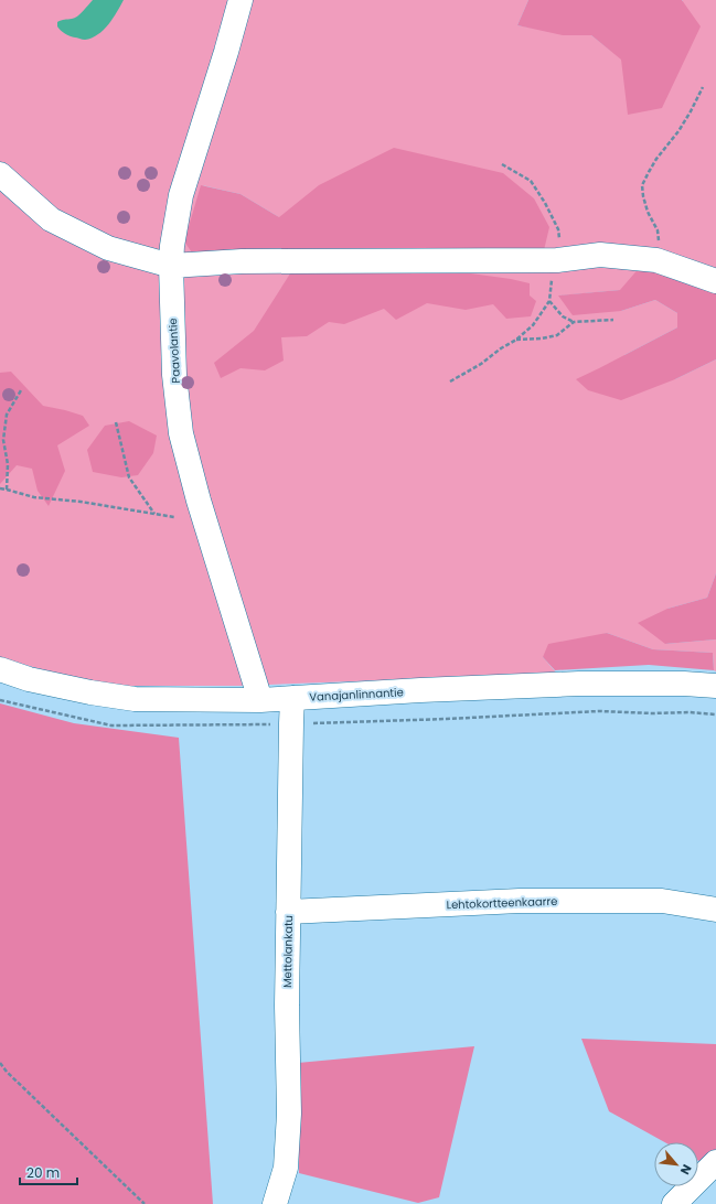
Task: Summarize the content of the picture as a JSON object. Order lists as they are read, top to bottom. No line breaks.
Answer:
{"streets":{"street":["Paavolantie","Vanajanlinnantie","Lehtokortteenkaarre","Mettolankatu"]},"crossings":[["Paavolantie","Vanajanlinnantie"],["Vanajanlinnantie","Mettolankatu"],["Lehtokortteenkaarre","Mettolankatu"]],"scale_bar":"20 m","north":"bottom right"}
